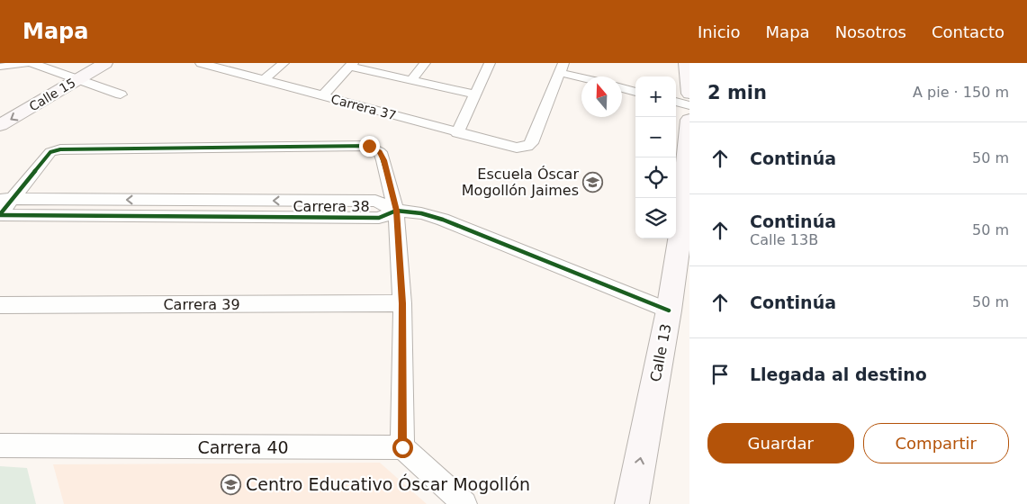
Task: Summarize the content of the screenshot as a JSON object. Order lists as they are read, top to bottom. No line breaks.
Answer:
{"streets":{"street":["Calle 15","Carrera 37","Carrera 38","Carrera 39","Calle 13","Carrera 40"]},"crossings":[["Carrera 38","Calle 13"]],"one_way":["Calle 15","Calle 13"],"places":{"school or university":["Escuela Óscar Mogollón Jaimes","Centro Educativo Óscar Mogollón"]},"north":"top","page":{"header":"Mapa","nav":["Inicio","Mapa","Nosotros","Contacto"],"heading":["2 min","A pie · 150 m"],"map_buttons":["+","−"],"list":[["Continúa","50 m"],["Continúa","Calle 13B","50 m"],["Continúa","50 m"],"Llegada al destino"],"buttons":["Guardar","Compartir"]}}
